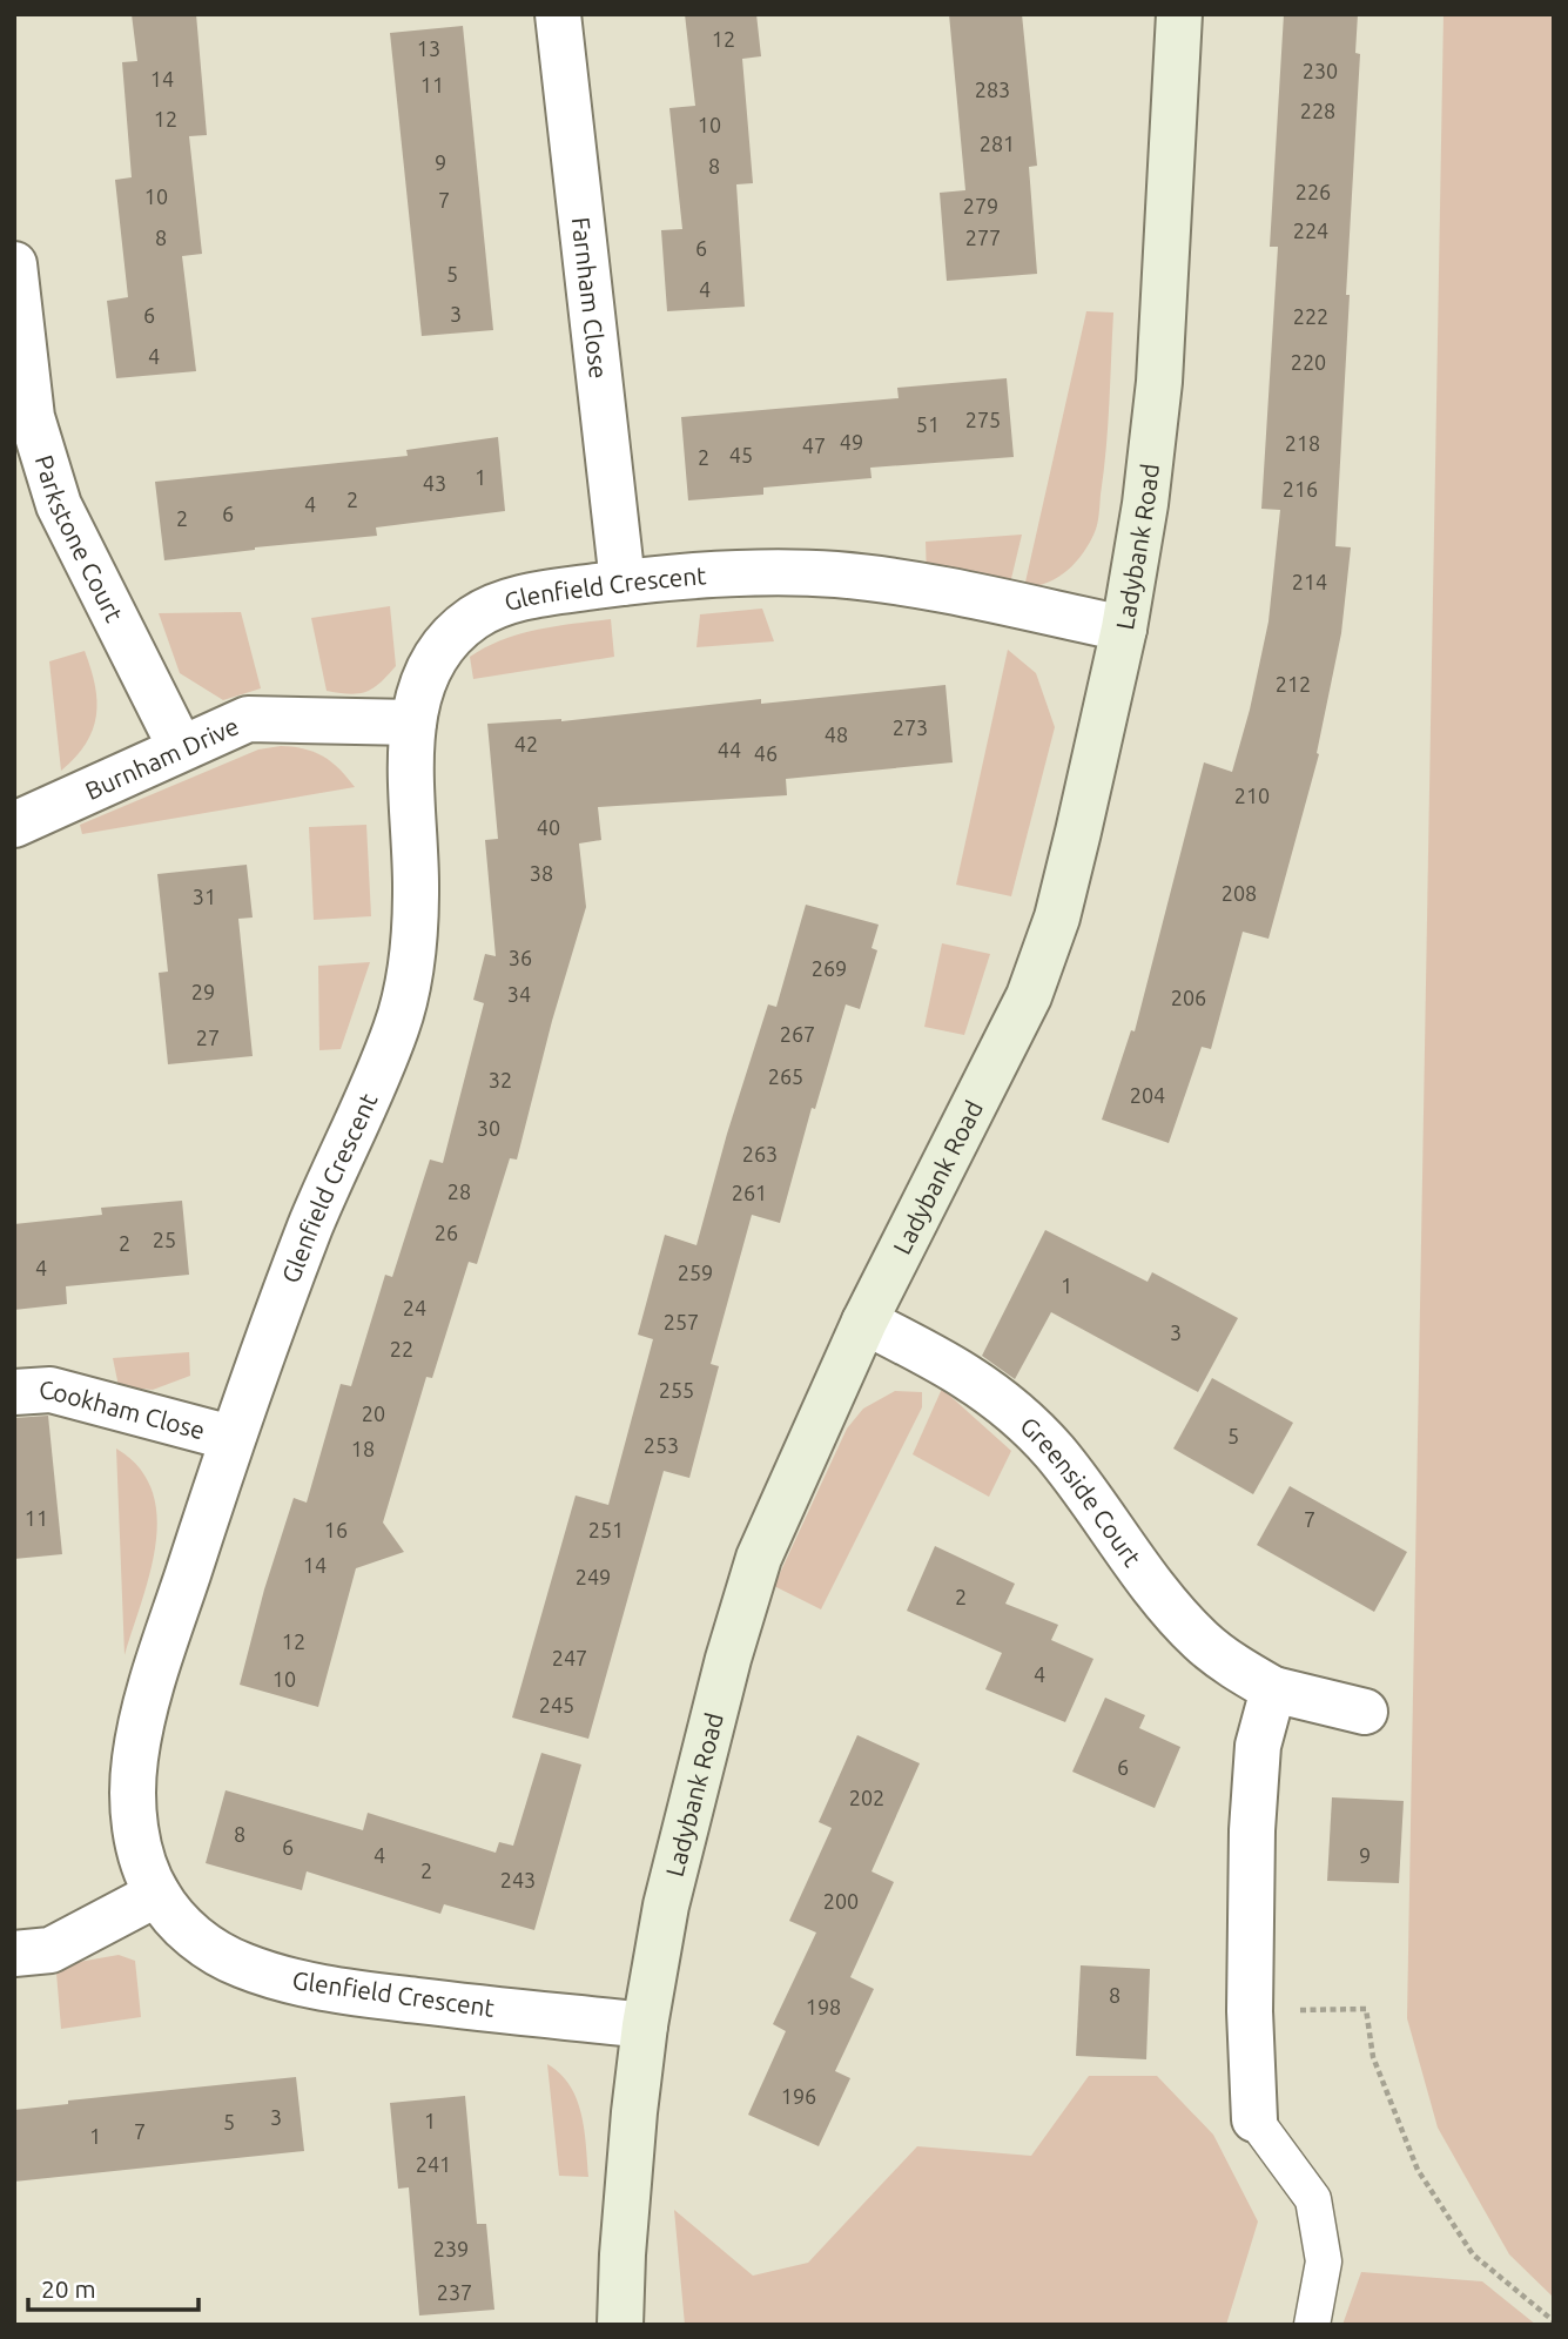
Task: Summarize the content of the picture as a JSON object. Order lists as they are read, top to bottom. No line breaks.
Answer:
{"streets":{"street":["Farnham Close","Parkstone Court","Ladybank Road","Glenfield Crescent","Burnham Drive","Cookham Close","Greenside Court"]},"crossings":[["Farnham Close","Glenfield Crescent"],["Parkstone Court","Burnham Drive"],["Ladybank Road","Glenfield Crescent"],["Ladybank Road","Greenside Court"],["Glenfield Crescent","Burnham Drive"],["Glenfield Crescent","Cookham Close"]],"house_numbers":["12","13","230","14","11","283","228","12","10","281","9","8","226","10","7","279","224","8","277","6","5","4","3","6","222","4","220","275","51","49","218","47","45","2","1","43","216","2","4","6","2","214","212","273","48","42","44","46","210","40","38","208","31","36","269","29","34","206","267","27","265","32","204","30","263","28","261","26","25","2","4","259","1","24","257","3","22","255","20","5","253","18","11","7","16","251","14","249","2","12","247","4","10","245","6","202","8","6","4","9","2","243","200","8","198","196","3","1","5","7","1","241","239","237"],"scale_bar":"20 m"}
